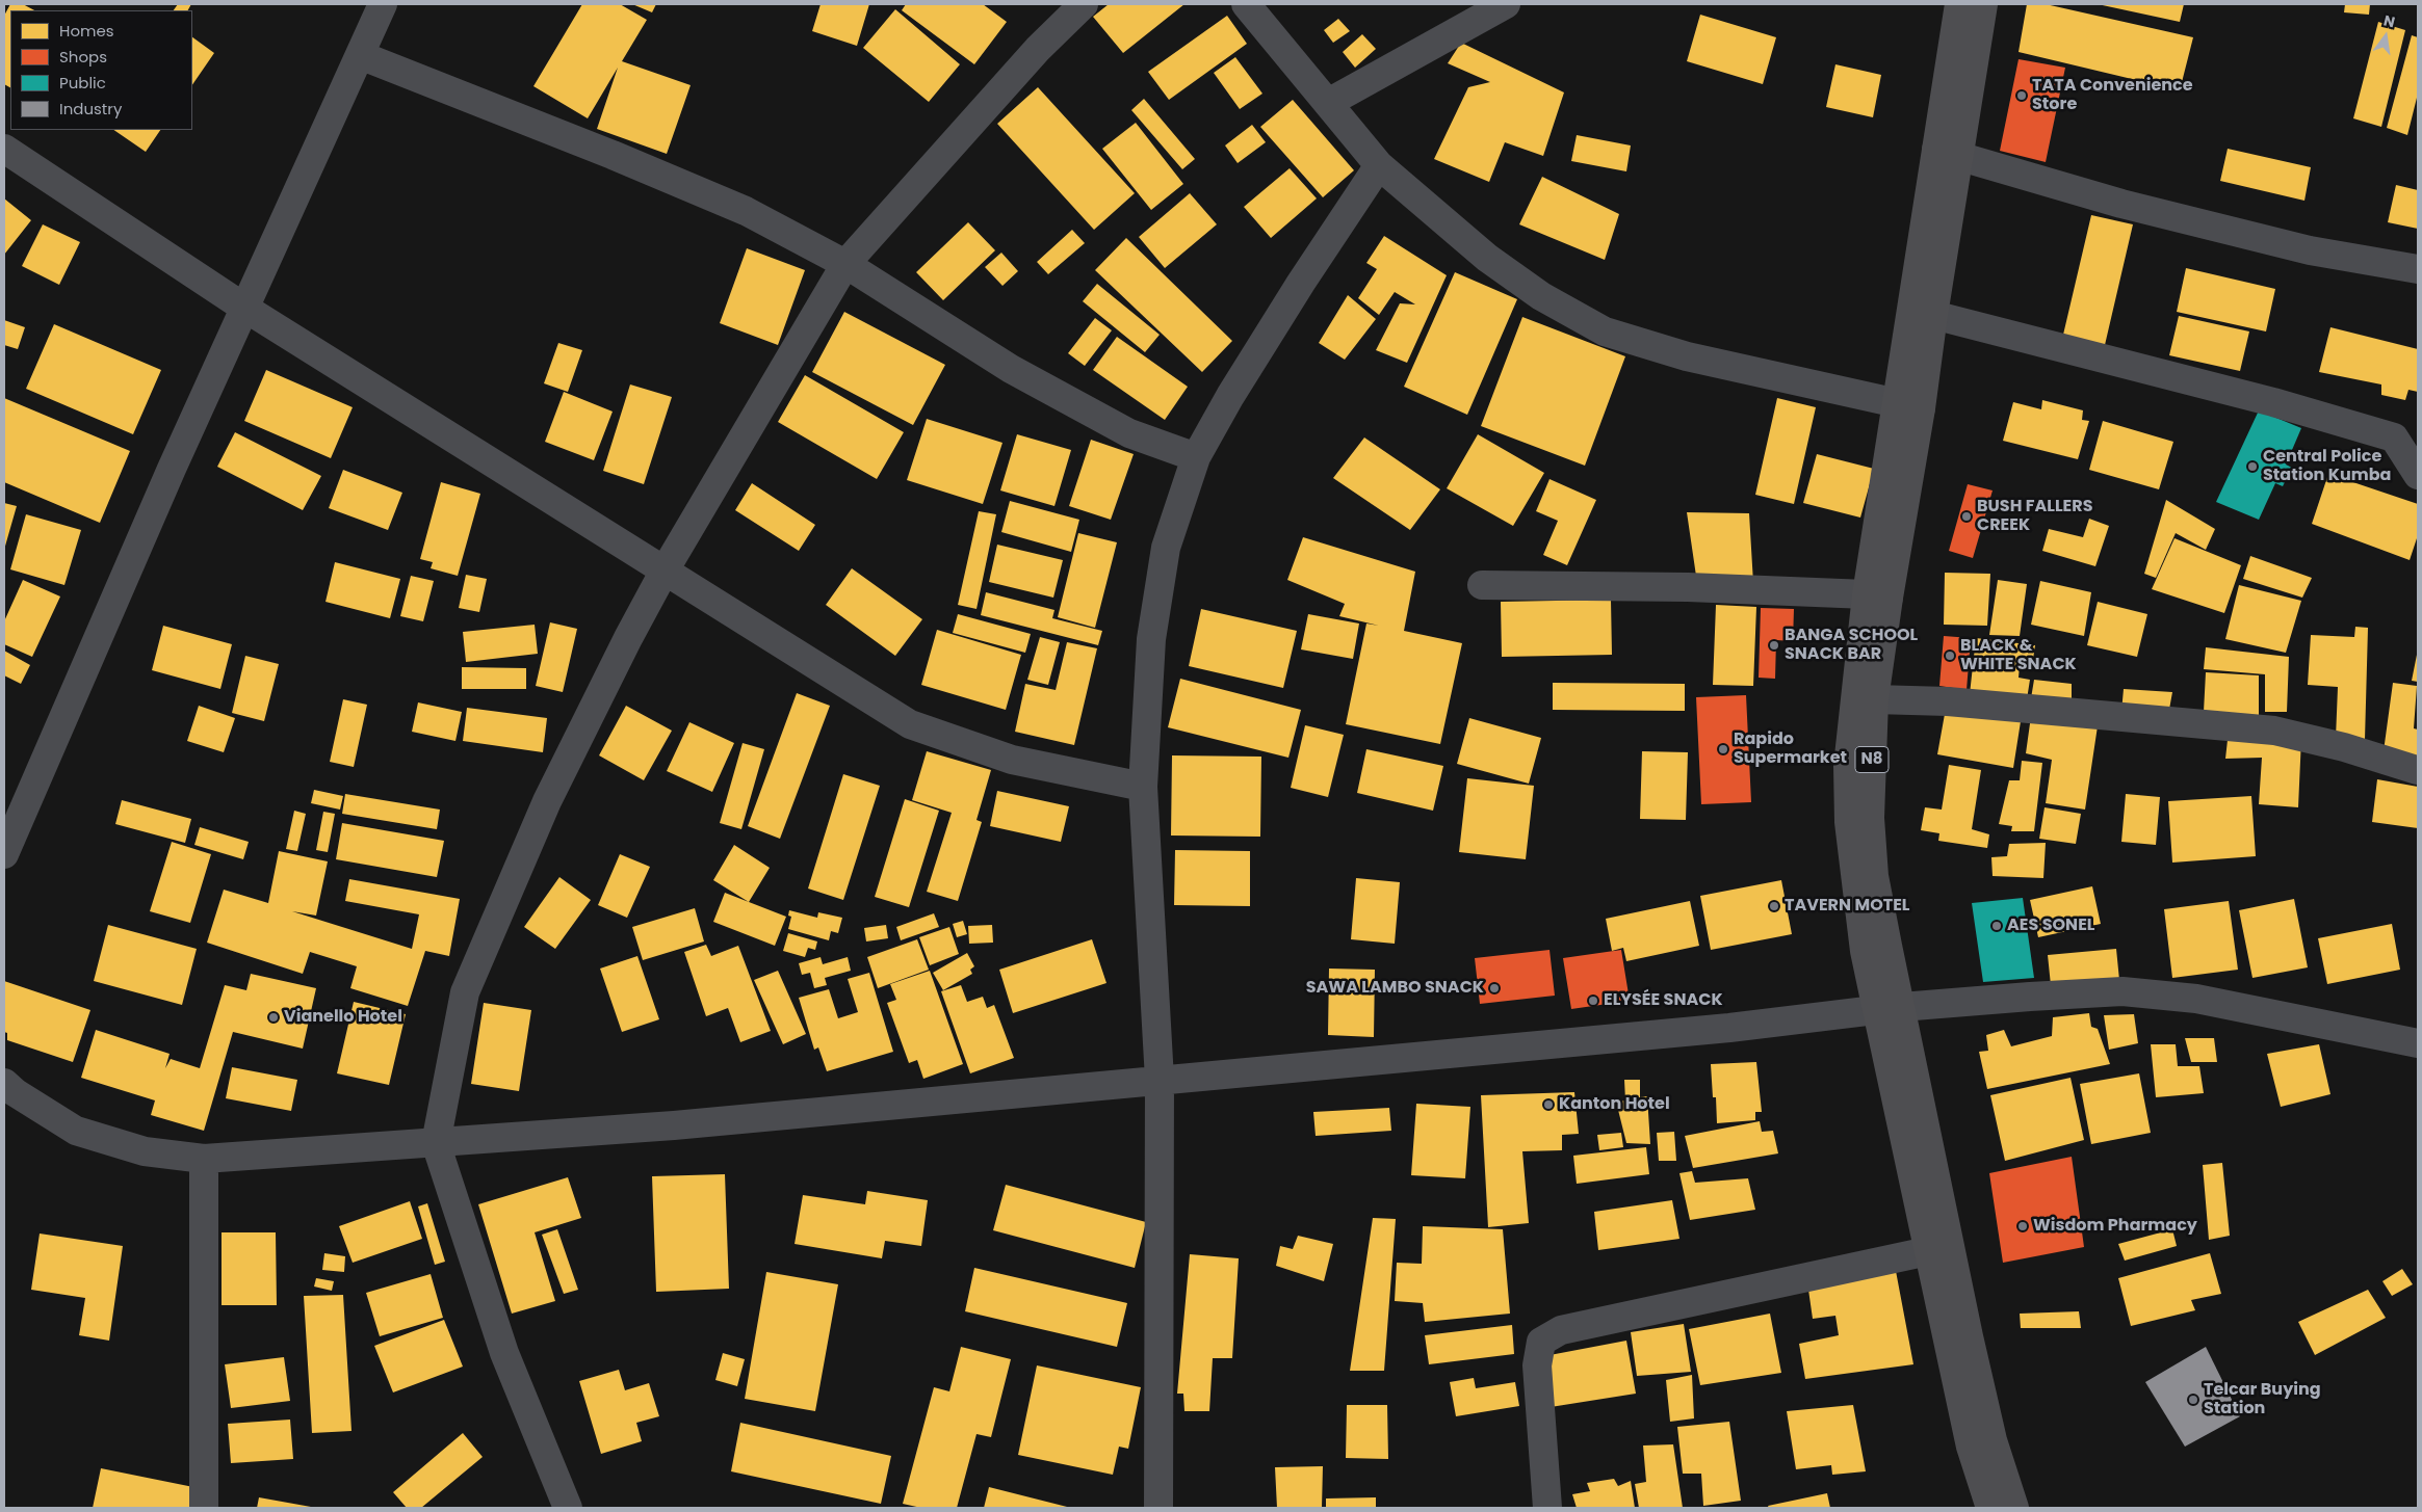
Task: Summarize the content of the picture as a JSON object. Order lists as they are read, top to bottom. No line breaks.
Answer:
{"streets":{"highway":["N8"]},"places":["TATA Convenience Store","Central Police Station Kumba","BUSH FALLERS CREEK","BANGA SCHOOL SNACK BAR","BLACK & WHITE SNACK","Rapido Supermarket","TAVERN MOTEL","AES SONEL","SAWA LAMBO SNACK","ELYSÉE SNACK","Vianello Hotel","Kanton Hotel","Wisdom Pharmacy","Telcar Buying Station"],"legend":["Homes","Shops","Public","Industry"],"north":"top"}
